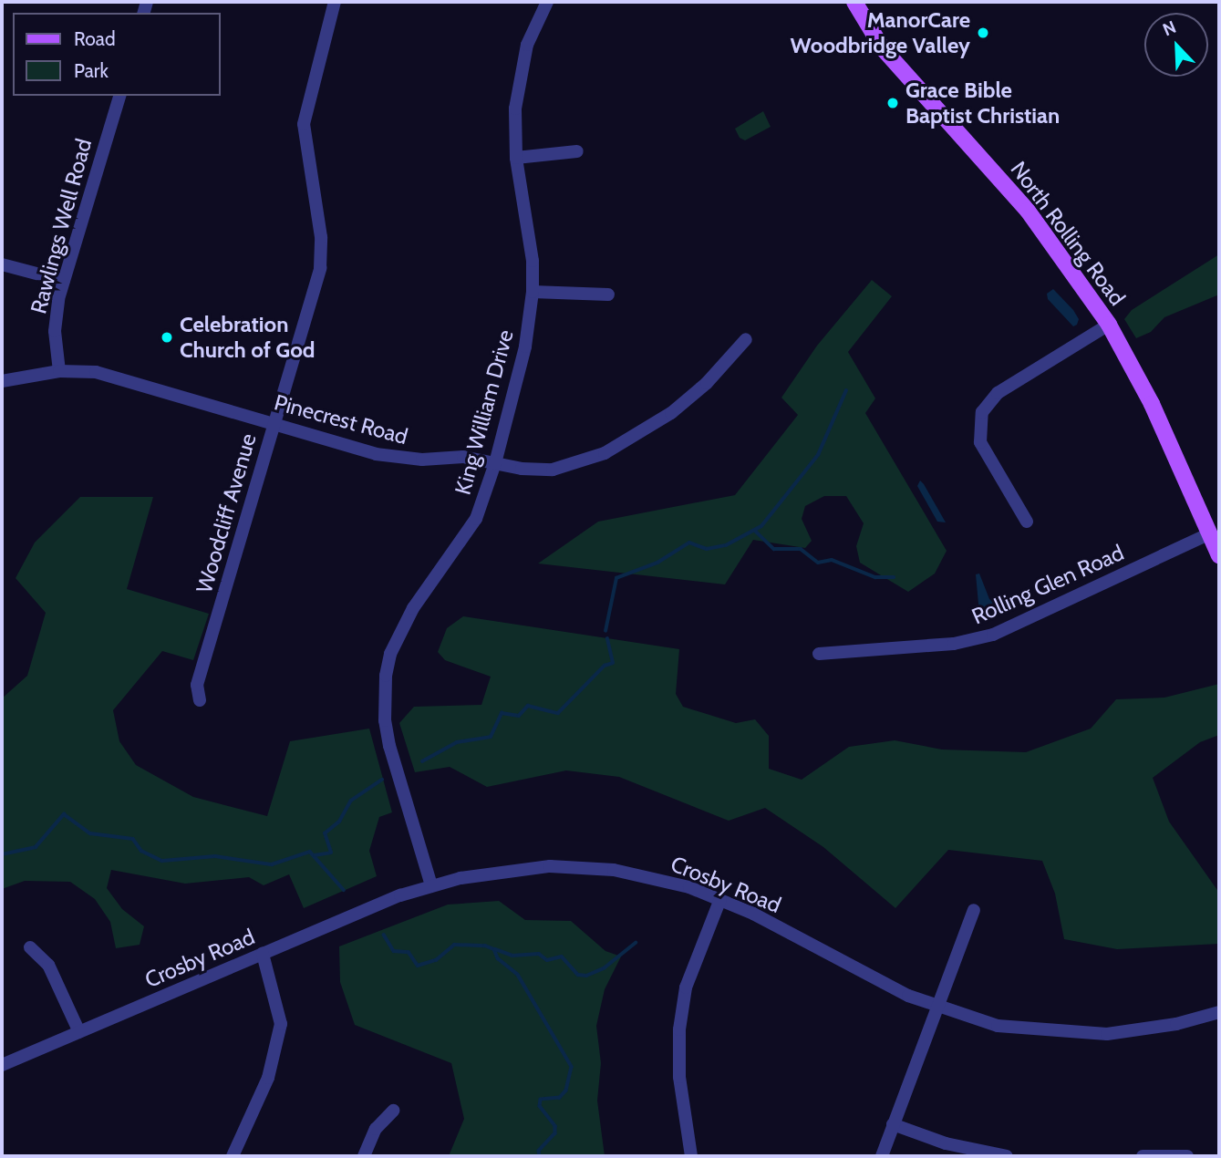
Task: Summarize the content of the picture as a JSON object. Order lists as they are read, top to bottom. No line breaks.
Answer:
{"streets":{"main road":["North Rolling Road"],"street":["Rawlings Well Road","King William Drive","Pinecrest Road","Woodcliff Avenue","Rolling Glen Road","Crosby Road"]},"crossings":[["Rawlings Well Road","Pinecrest Road"],["North Rolling Road","Rolling Glen Road"],["King William Drive","Pinecrest Road"],["King William Drive","Crosby Road"],["Pinecrest Road","Woodcliff Avenue"]],"places":["ManorCare Woodbridge Valley","Grace Bible Baptist Christian","Celebration Church of God"],"legend":["Road","Park"],"north":"top left"}
